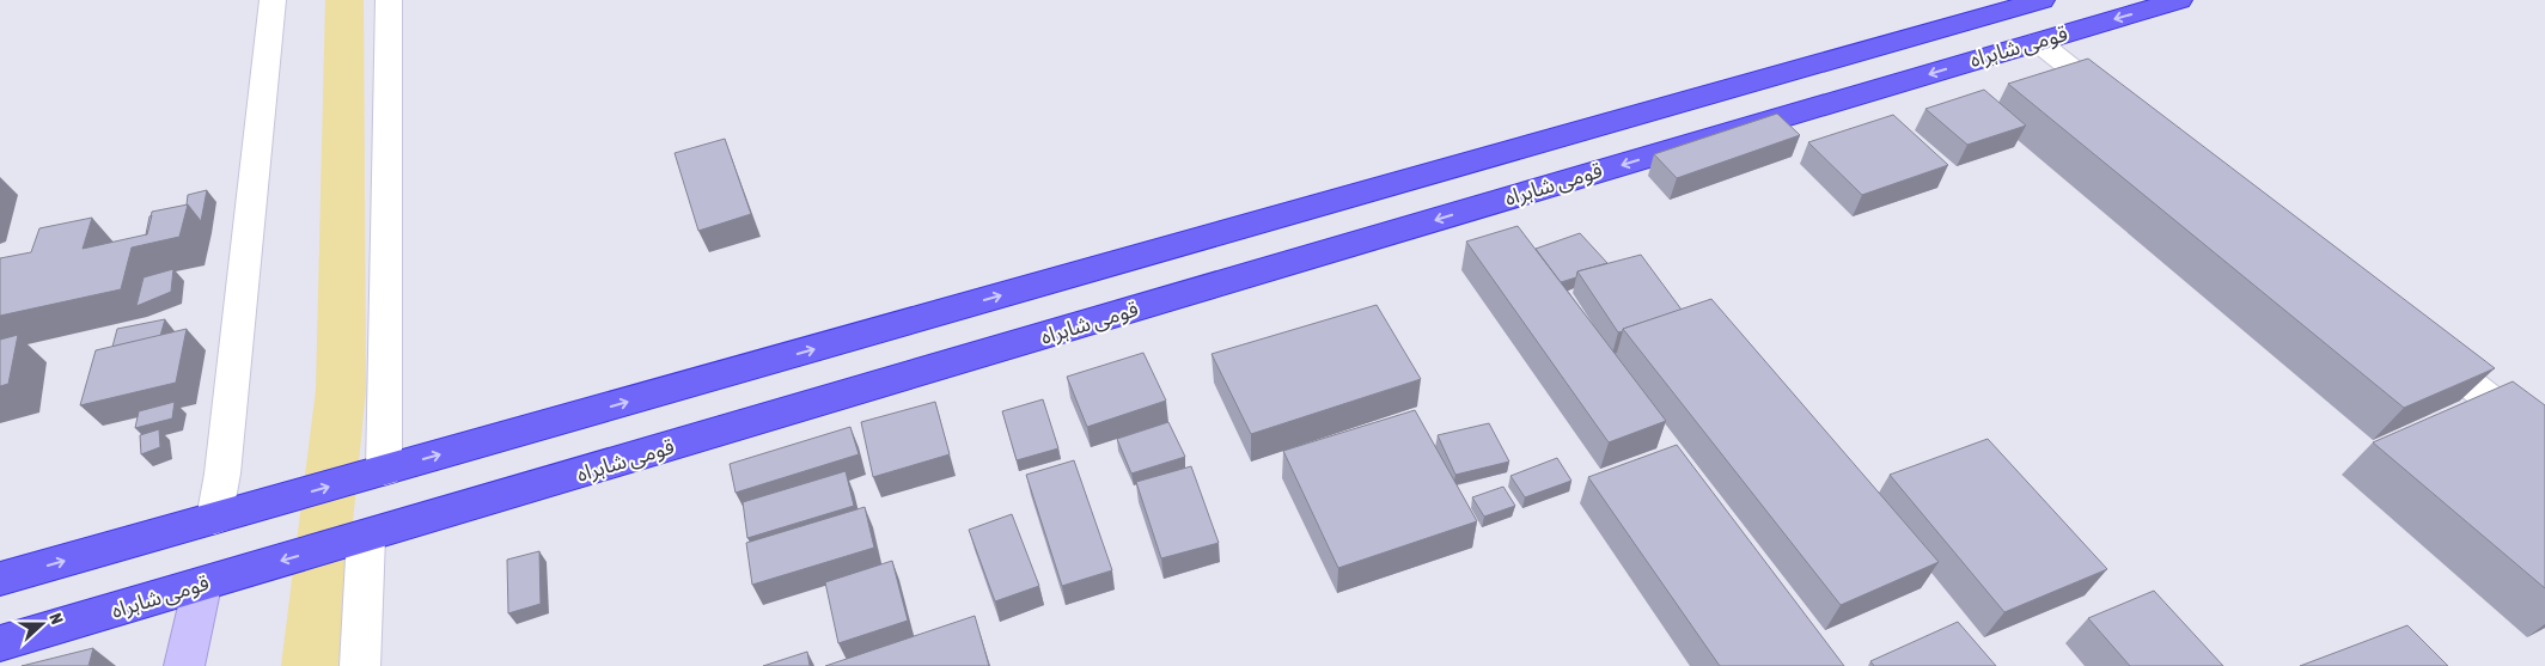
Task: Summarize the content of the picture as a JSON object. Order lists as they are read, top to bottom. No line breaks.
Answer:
{"streets":{"highway":["قومی شاہراہ"]},"north":"right"}
